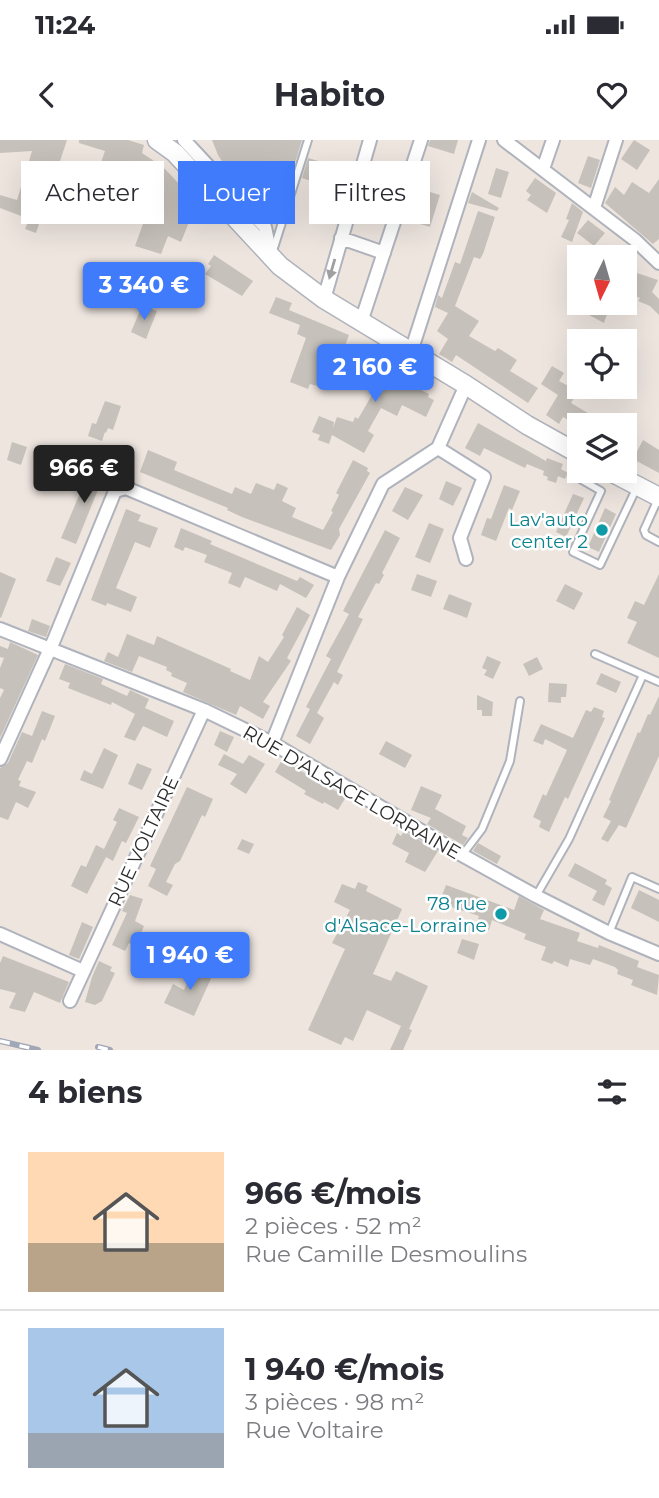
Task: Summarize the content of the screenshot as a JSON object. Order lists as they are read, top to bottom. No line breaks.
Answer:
{"streets":{"street":["RUE D'ALSACE LORRAINE","RUE VOLTAIRE"]},"crossings":[["RUE D'ALSACE LORRAINE","RUE VOLTAIRE"]],"places":["Lav'auto center 2","78 rue d'Alsace-Lorraine"],"north":"bottom","page":{"status":"11:24","header":"Habito","chip":["Acheter","Louer","Filtres"],"price":["3 340 €","2 160 €","966 €","1 940 €"],"heading":"4 biens","list":[{"name":"966 €/mois","note":"2 pièces · 52 m² · Rue Camille Desmoulins"},{"name":"1 940 €/mois","note":"3 pièces · 98 m² · Rue Voltaire"}]}}
